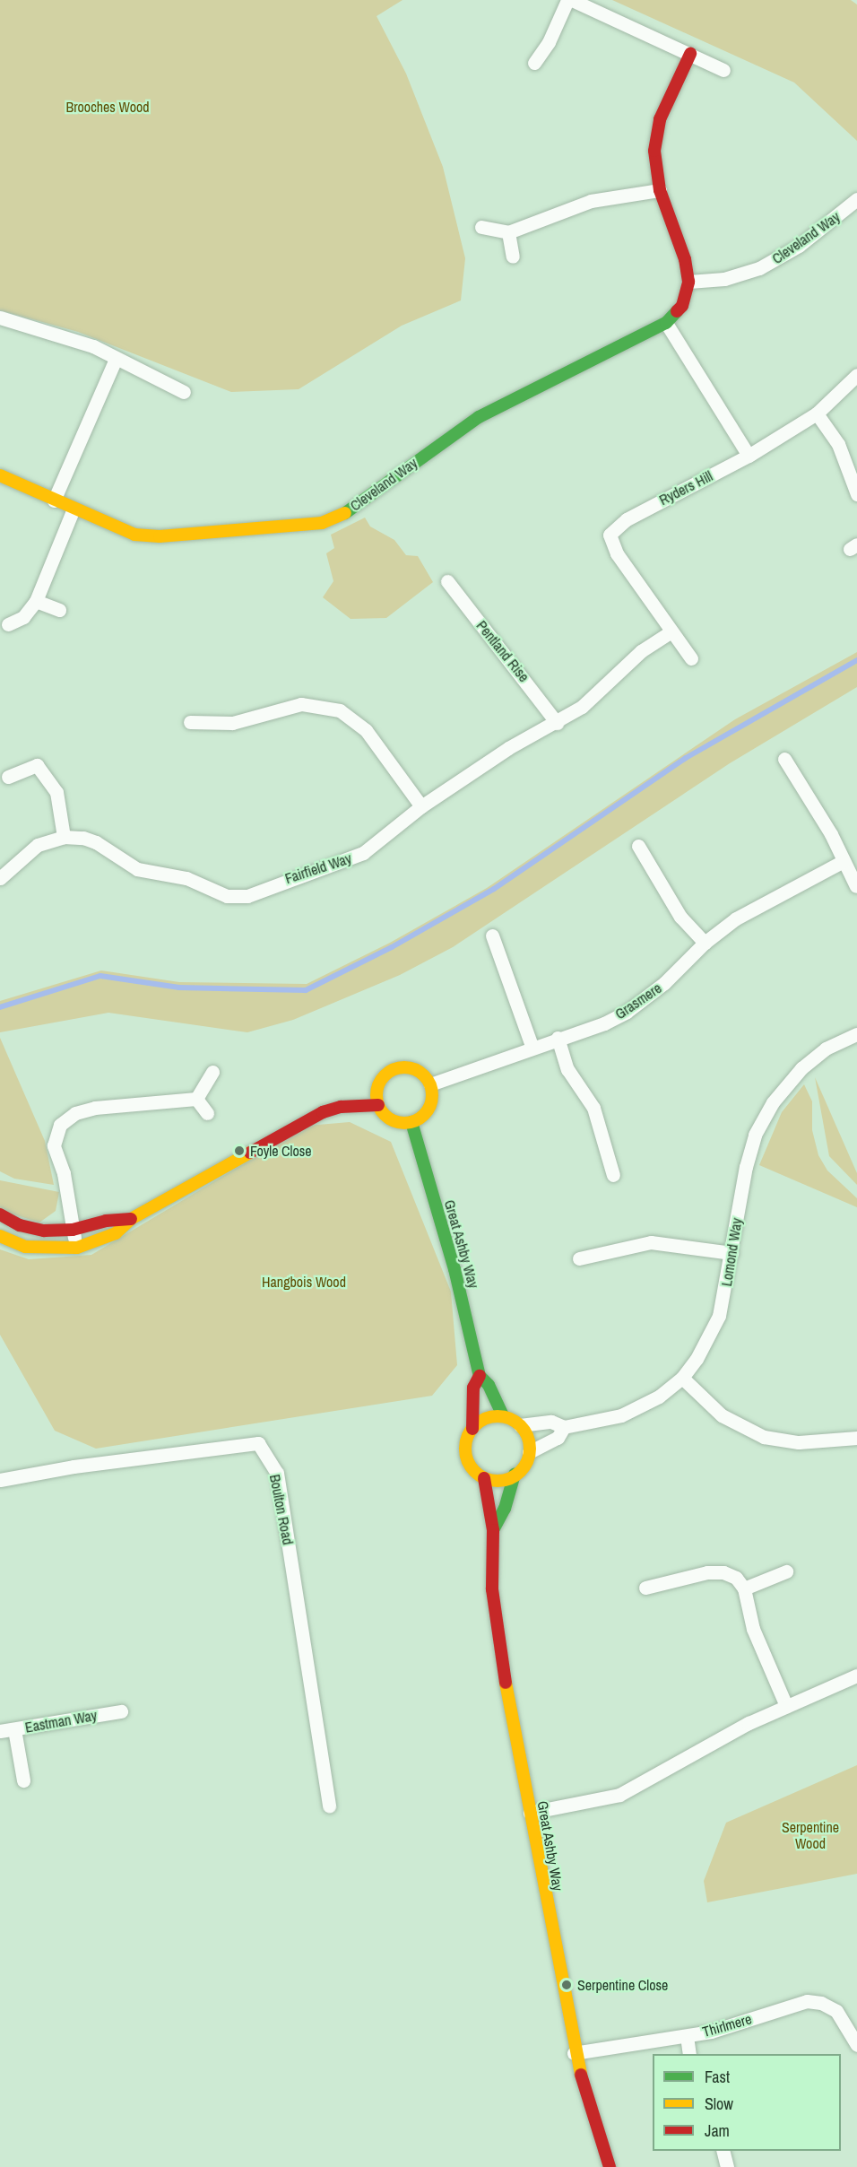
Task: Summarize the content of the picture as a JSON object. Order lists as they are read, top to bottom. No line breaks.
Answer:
{"streets":{"street":["Cleveland Way","Ryders Hill","Pentland Rise","Fairfield Way","Grasmere","Great Ashby Way","Lomond Way","Boulton Road","Eastman Way","Thirlmere"]},"crossings":[["Grasmere","Great Ashby Way"],["Great Ashby Way","Lomond Way"],["Great Ashby Way","Thirlmere"]],"parks":["Brooches Wood","Hangbois Wood","Serpentine Wood"],"places":["Foyle Close","Serpentine Close"],"legend":["Fast","Slow","Jam"]}
